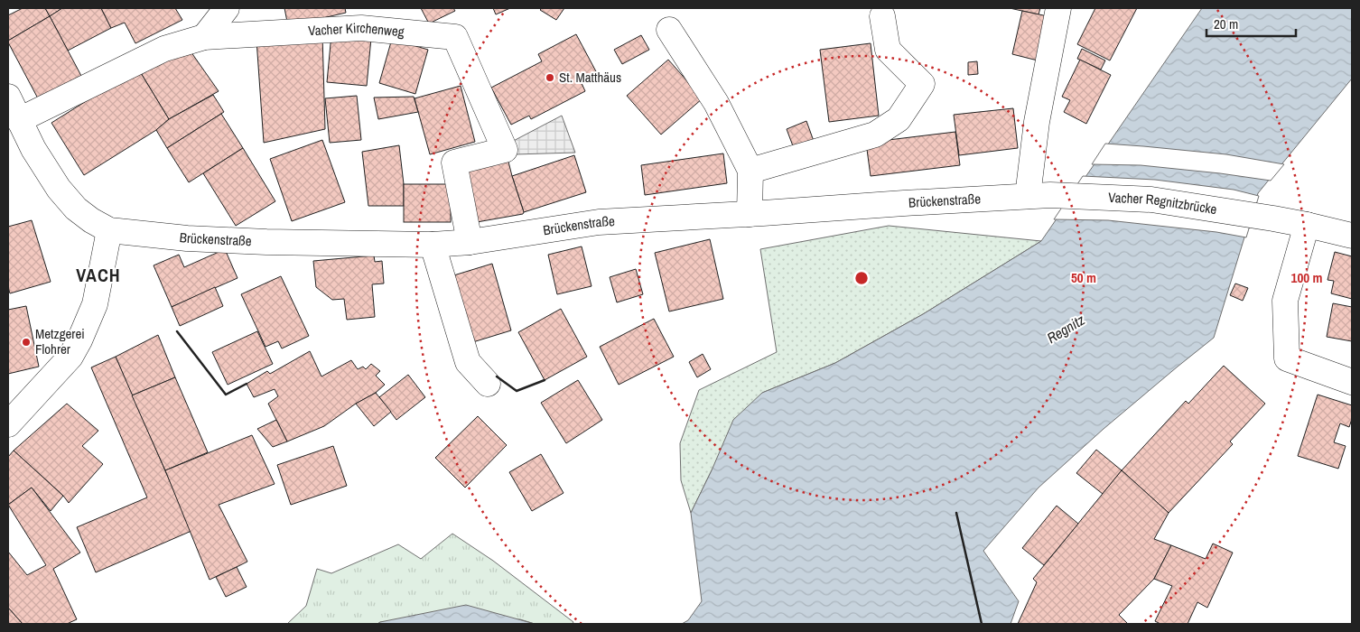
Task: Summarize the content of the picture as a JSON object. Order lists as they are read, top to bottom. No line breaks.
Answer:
{"streets":{"main road":["Vacher Kirchenweg","Brückenstraße","Vacher Regnitzbrücke"]},"crossings":[["Vacher Kirchenweg","Brückenstraße"],["Brückenstraße","Vacher Regnitzbrücke"]],"districts":["VACH"],"water":["Regnitz"],"places":["St. Matthäus","Metzgerei Flohrer"],"scale_bar":"20 m","rings":["50 m","100 m"]}
